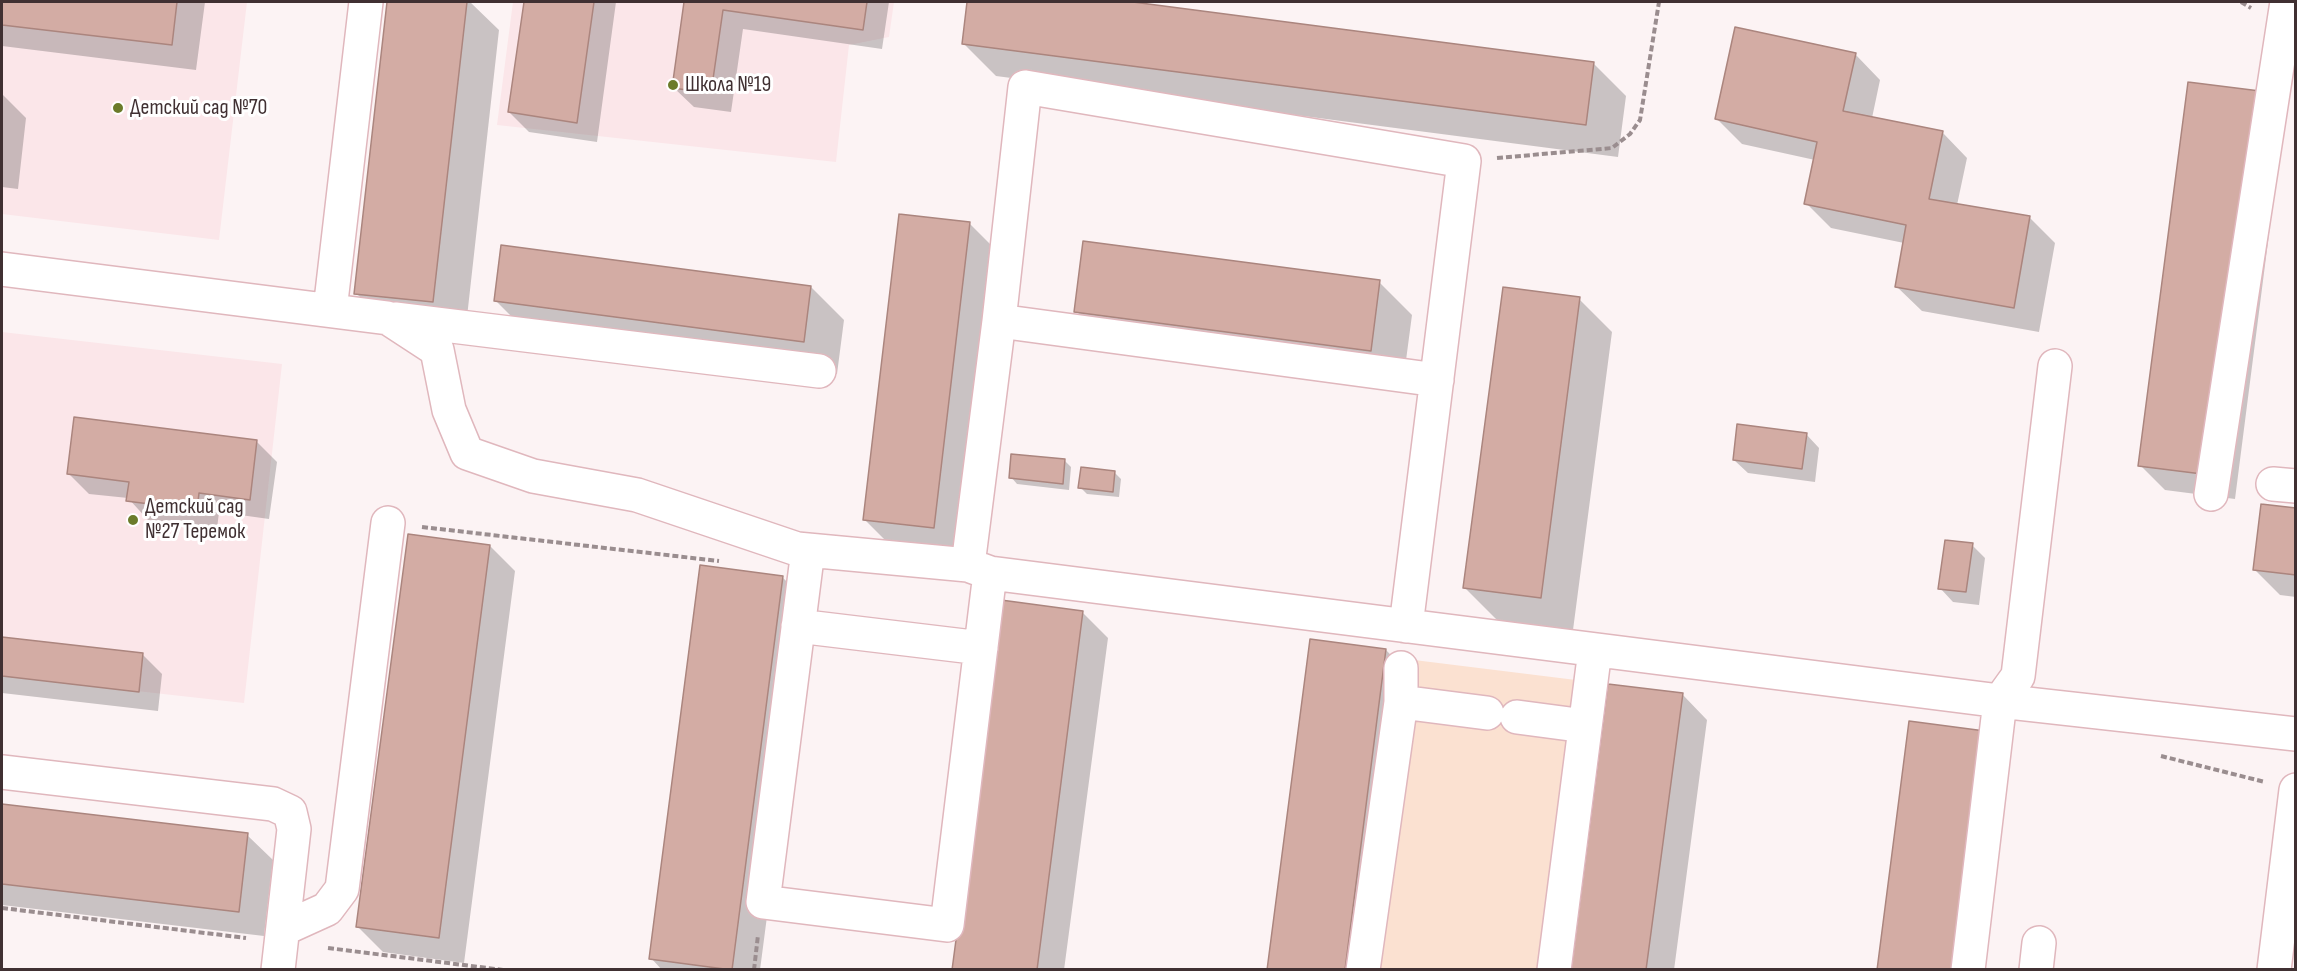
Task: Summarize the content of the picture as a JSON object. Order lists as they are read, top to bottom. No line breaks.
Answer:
{"places":["Школа №19","Детский сад №70","Детский сад №27 Теремок"]}
